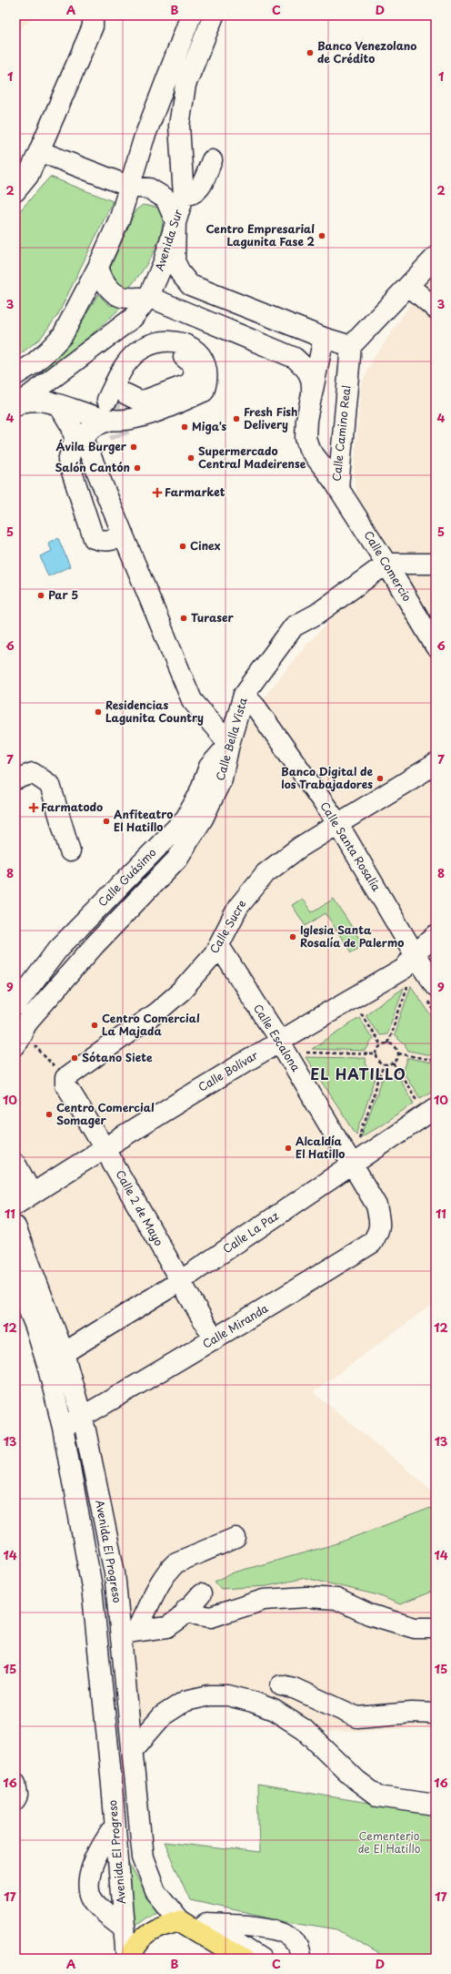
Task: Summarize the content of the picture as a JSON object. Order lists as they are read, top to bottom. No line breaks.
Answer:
{"streets":{"street":["Avenida Sur","Calle Camino Real","Calle Comercio","Calle Bella Vista","Calle Santa Rosalía","Calle Guásimo","Calle Sucre","Calle Escalona","Calle Bolívar","Calle 2 de Mayo","Calle La Paz","Calle Miranda","Avenida El Progreso"]},"crossings":[["Avenida Sur","Calle Camino Real"],["Calle Camino Real","Calle Comercio"],["Calle Comercio","Calle Bella Vista"],["Calle Bella Vista","Calle Santa Rosalía"],["Calle Bella Vista","Calle Guásimo"],["Calle Santa Rosalía","Calle Sucre"],["Calle Santa Rosalía","Calle Bolívar"],["Calle Sucre","Calle Escalona"],["Calle Sucre","Calle 2 de Mayo"],["Calle Escalona","Calle Bolívar"],["Calle Escalona","Calle La Paz"],["Calle Escalona","Calle Miranda"],["Calle Bolívar","Calle 2 de Mayo"],["Calle 2 de Mayo","Calle La Paz"],["Calle 2 de Mayo","Calle Miranda"],["Calle La Paz","Avenida El Progreso"],["Calle Miranda","Avenida El Progreso"]],"districts":["EL HATILLO"],"parks":["Cementerio de El Hatillo"],"places":{"other":["Banco Venezolano de Crédito","Centro Empresarial Lagunita Fase 2","Fresh Fish Delivery","Miga's","Ávila Burger","Supermercado Central Madeirense","Salón Cantón","Cinex","Par 5","Turaser","Residencias Lagunita Country","Banco Digital de los Trabajadores","Anfiteatro El Hatillo","Iglesia Santa Rosalía de Palermo","Centro Comercial La Majada","Sótano Siete","Centro Comercial Somager","Alcaldía El Hatillo"],"health":["Farmarket","Farmatodo"]},"grid":{"columns":["A","B","C","D"],"rows":["1","2","3","4","5","6","7","8","9","10","11","12","13","14","15","16","17"]}}
